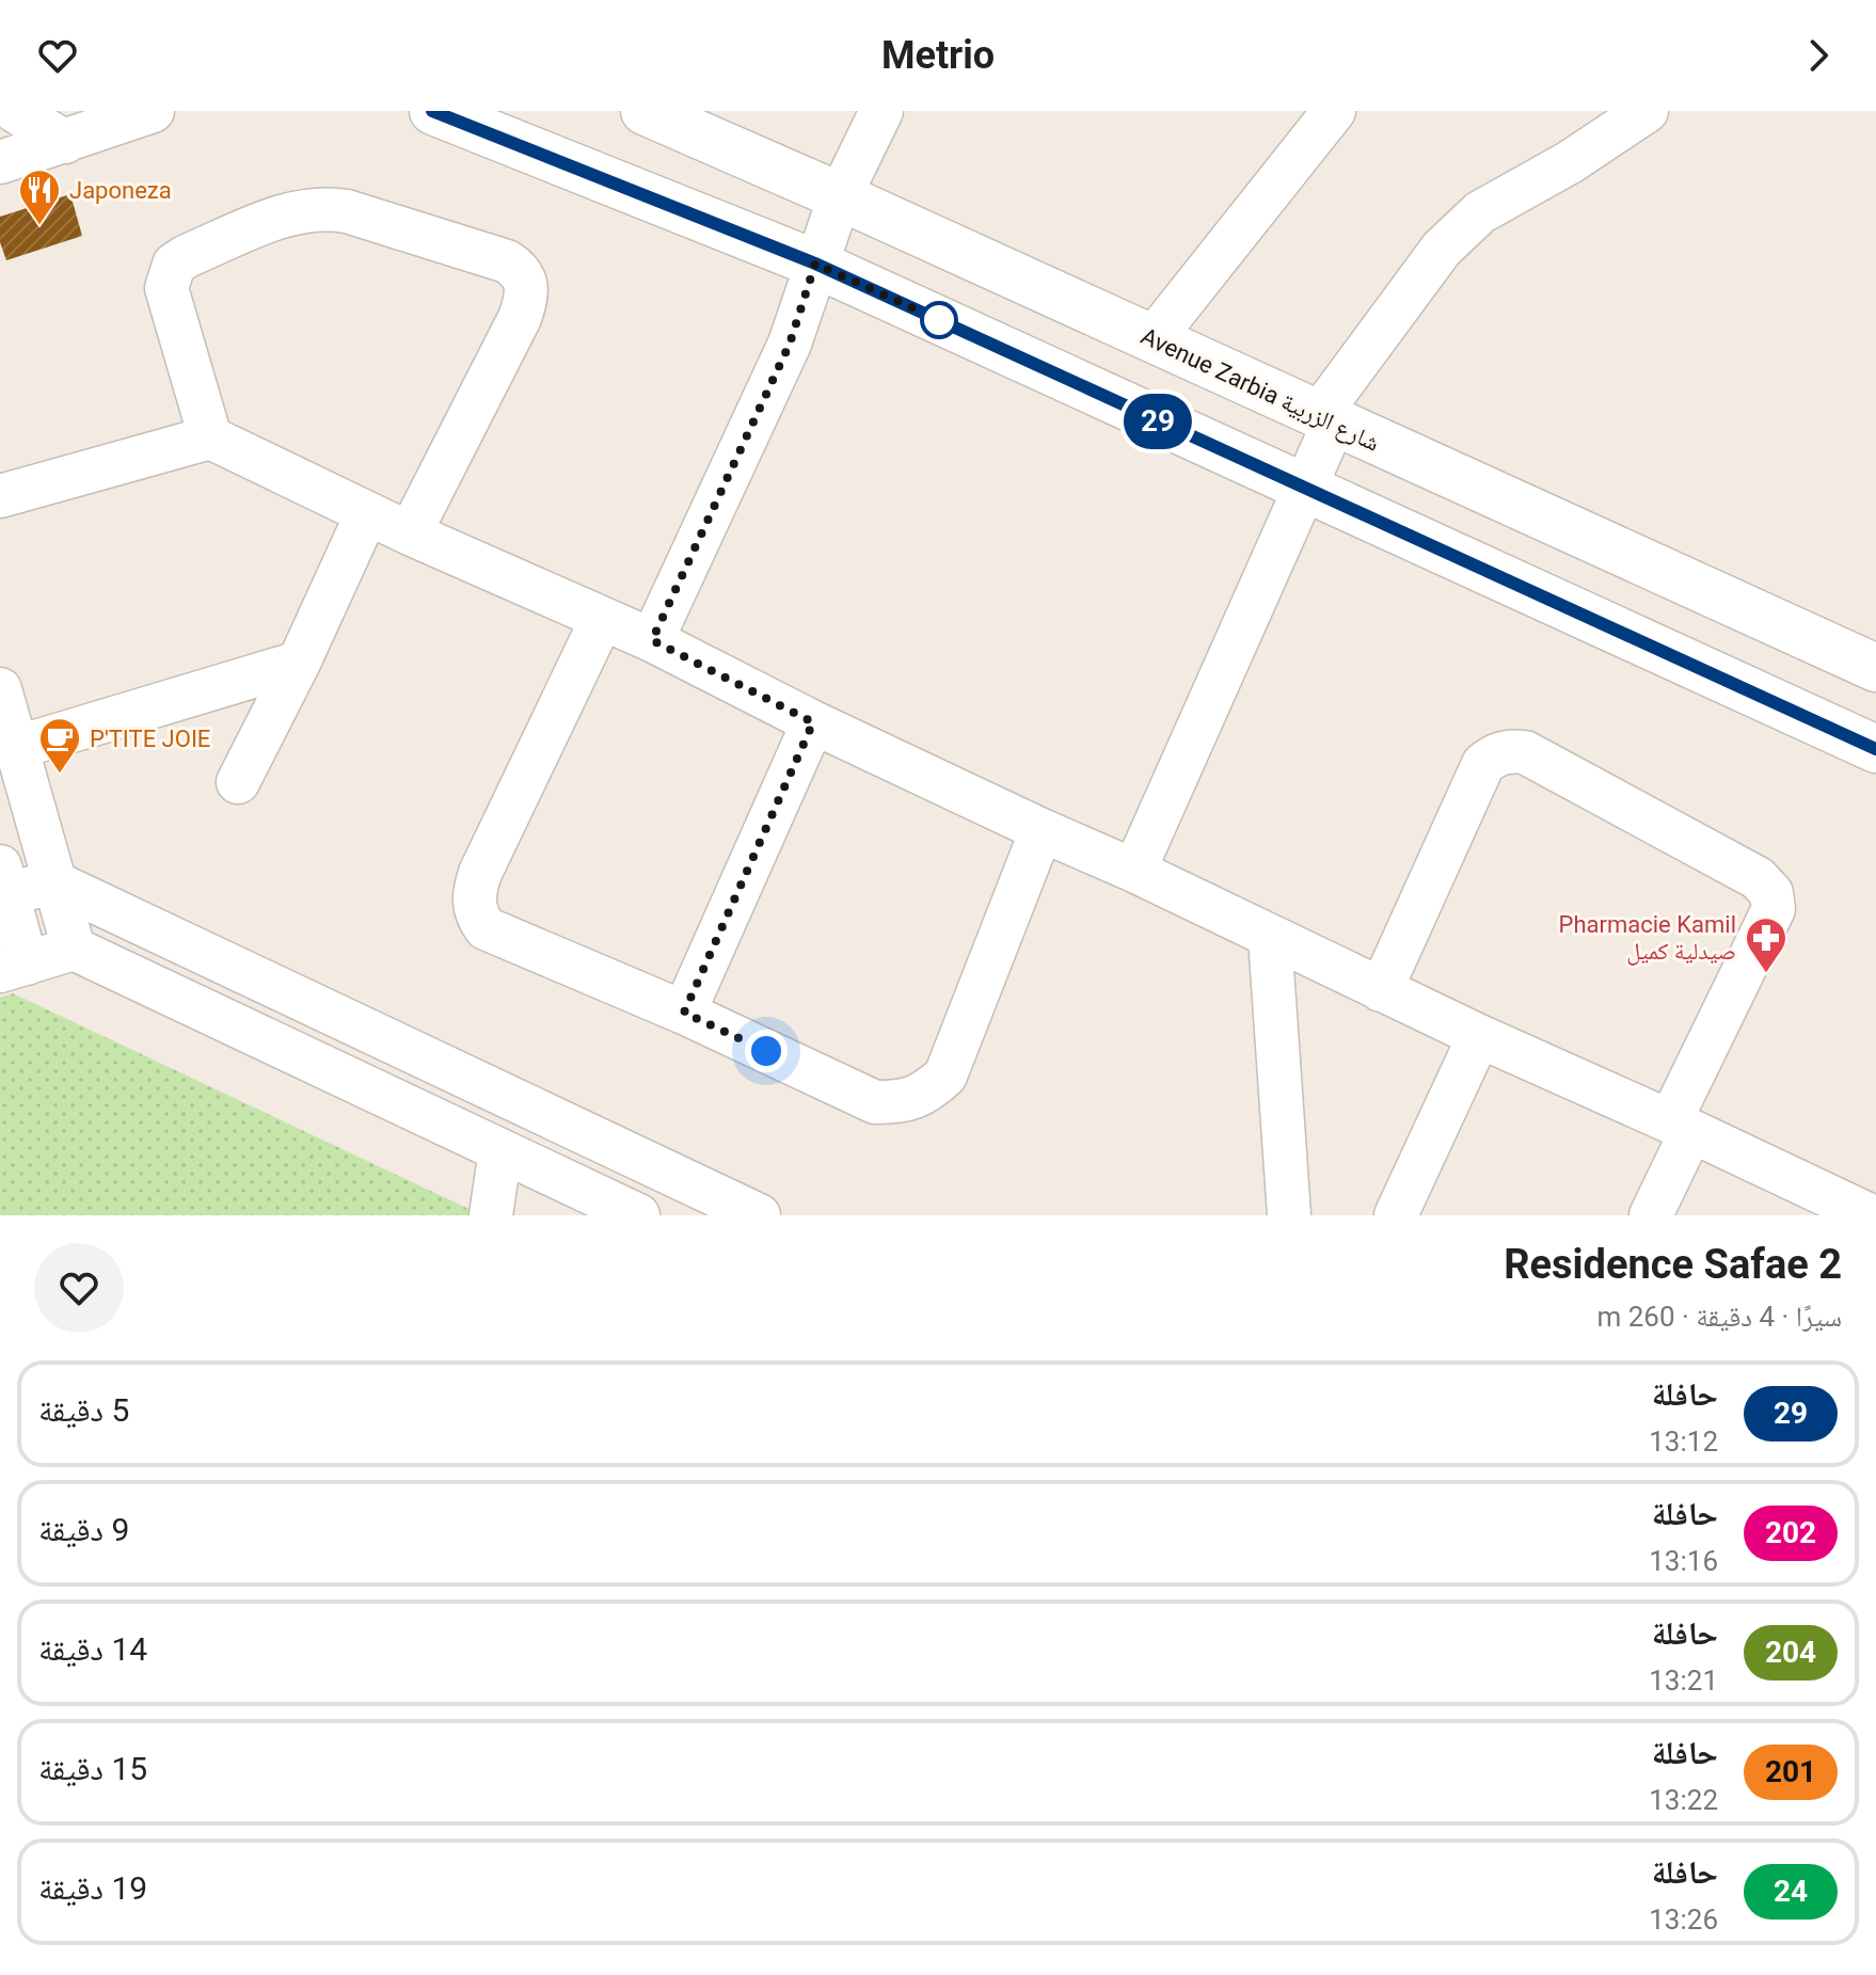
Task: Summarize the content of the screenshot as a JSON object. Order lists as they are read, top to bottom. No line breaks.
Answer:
{"streets":{"main road":["Avenue Zarbia شارع الزربية"]},"places":{"restaurant":["Japoneza"],"cafe":["P'TITE JOIE"],"pharmacy":["Pharmacie Kamil صيدلية كميل"]},"lines":["bus line 29"],"page":{"header":"Metrio","on_map":"29","heading":["Residence Safae 2","سيرًا · 4 دقيقة · 260 m"],"list":[{"mark":"29","name":"حافلة","note":"13:12","value":"5 دقيقة"},{"mark":"202","name":"حافلة","note":"13:16","value":"9 دقيقة"},{"mark":"204","name":"حافلة","note":"13:21","value":"14 دقيقة"},{"mark":"201","name":"حافلة","note":"13:22","value":"15 دقيقة"},{"mark":"24","name":"حافلة","note":"13:26","value":"19 دقيقة"}]}}
